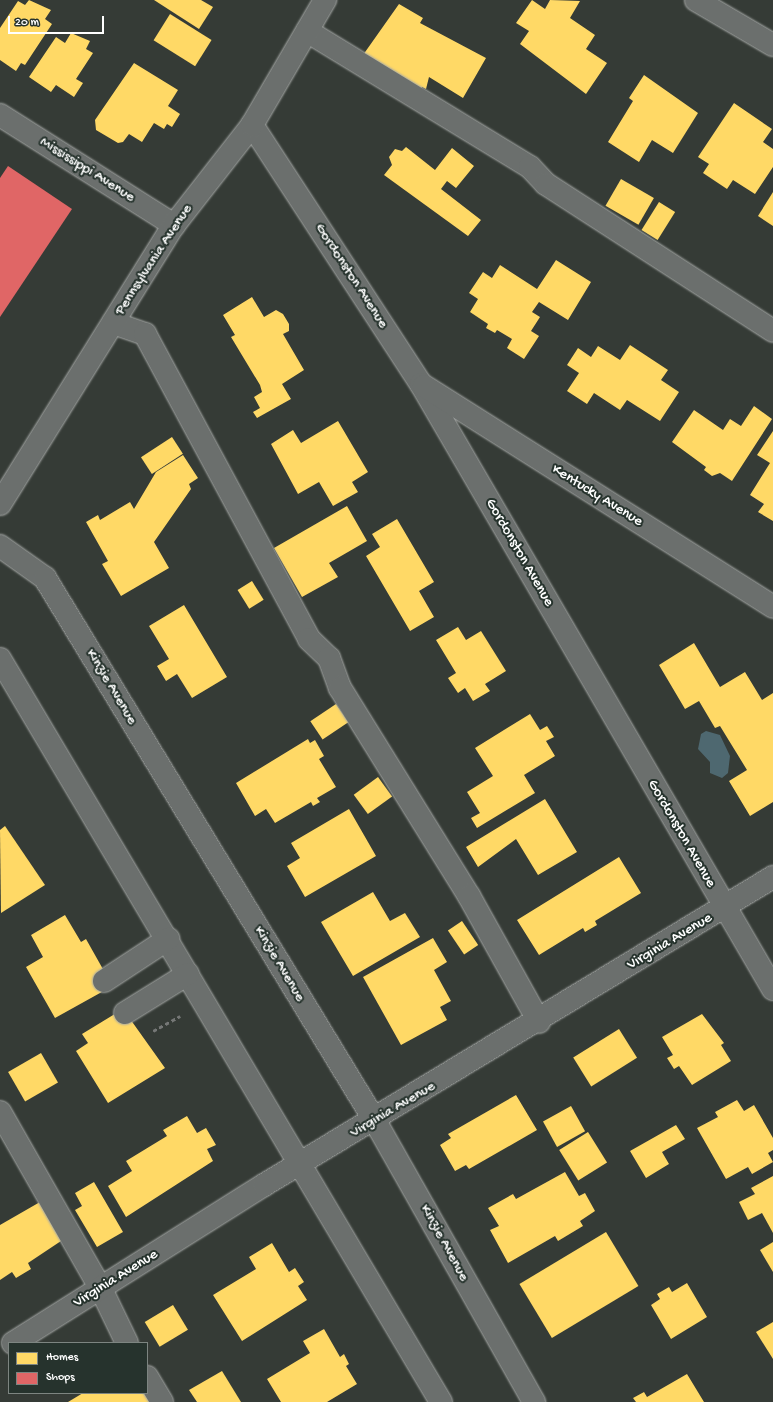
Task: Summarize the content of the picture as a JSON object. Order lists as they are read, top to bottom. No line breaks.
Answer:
{"streets":{"street":["Mississippi Avenue","Pennsylvania Avenue","Gordonston Avenue","Kentucky Avenue","Kinzie Avenue","Virginia Avenue"]},"crossings":[["Mississippi Avenue","Pennsylvania Avenue"],["Pennsylvania Avenue","Gordonston Avenue"],["Gordonston Avenue","Kentucky Avenue"],["Gordonston Avenue","Virginia Avenue"],["Kinzie Avenue","Virginia Avenue"]],"legend":["Homes","Shops"],"scale_bar":"20 m"}
